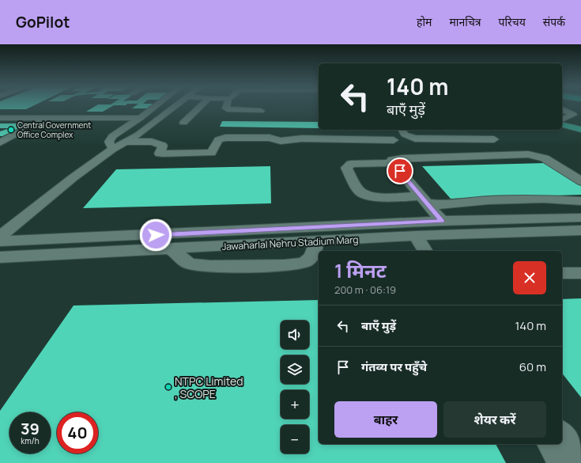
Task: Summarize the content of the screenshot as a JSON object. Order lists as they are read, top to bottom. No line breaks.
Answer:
{"streets":{"street":["Jawaharlal Nehru Stadium Marg"]},"places":["Central Government Office Complex","NTPC Limited , SCOPE"],"page":{"header":"GoPilot","nav":["होम","मानचित्र","परिचय","संपर्क"],"turn":["140 m","बाएँ मुड़ें"],"heading":["1 मिनट","200 m · 06:19"],"list":[{"name":"बाएँ मुड़ें","value":"140 m"},{"name":"गंतव्य पर पहुँचे","value":"60 m"}],"map_buttons":["+","−"],"buttons":["बाहर","शेयर करें"],"speed":"39 km/h","limit":"40"}}
